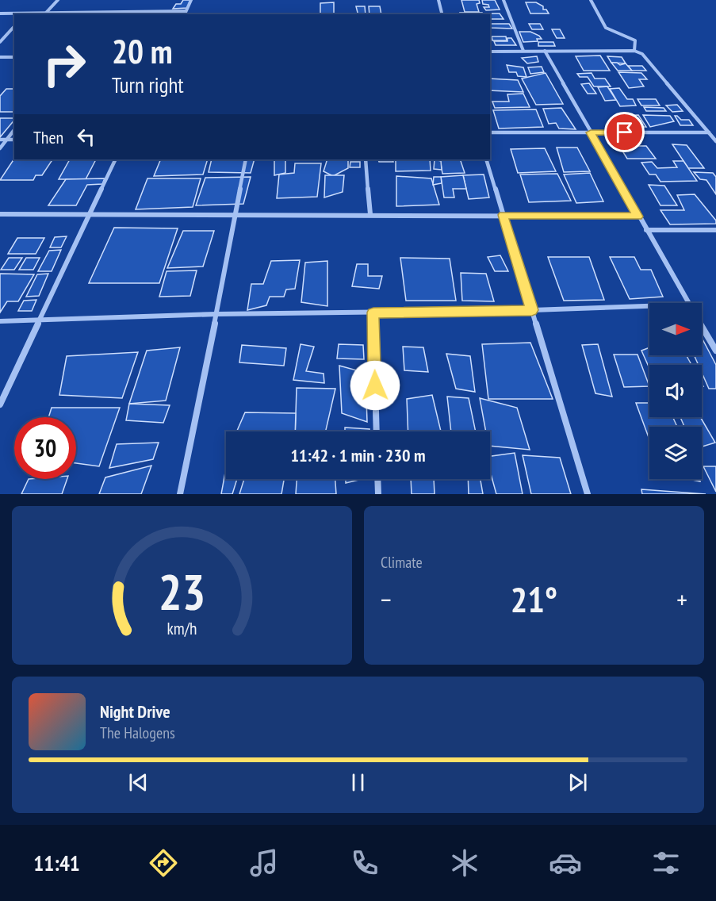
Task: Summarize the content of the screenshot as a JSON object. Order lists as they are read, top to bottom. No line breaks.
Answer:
{"north":"right","page":{"turn":["20 m","Turn right"],"then":"Then","limit":"30","trip":"11:42 · 1 min · 230 m","tile":"Climate","heat":["−","21°","+"],"song":["Night Drive","The Halogens"],"tabs":"11:41","gauge":["23","km/h"]}}
